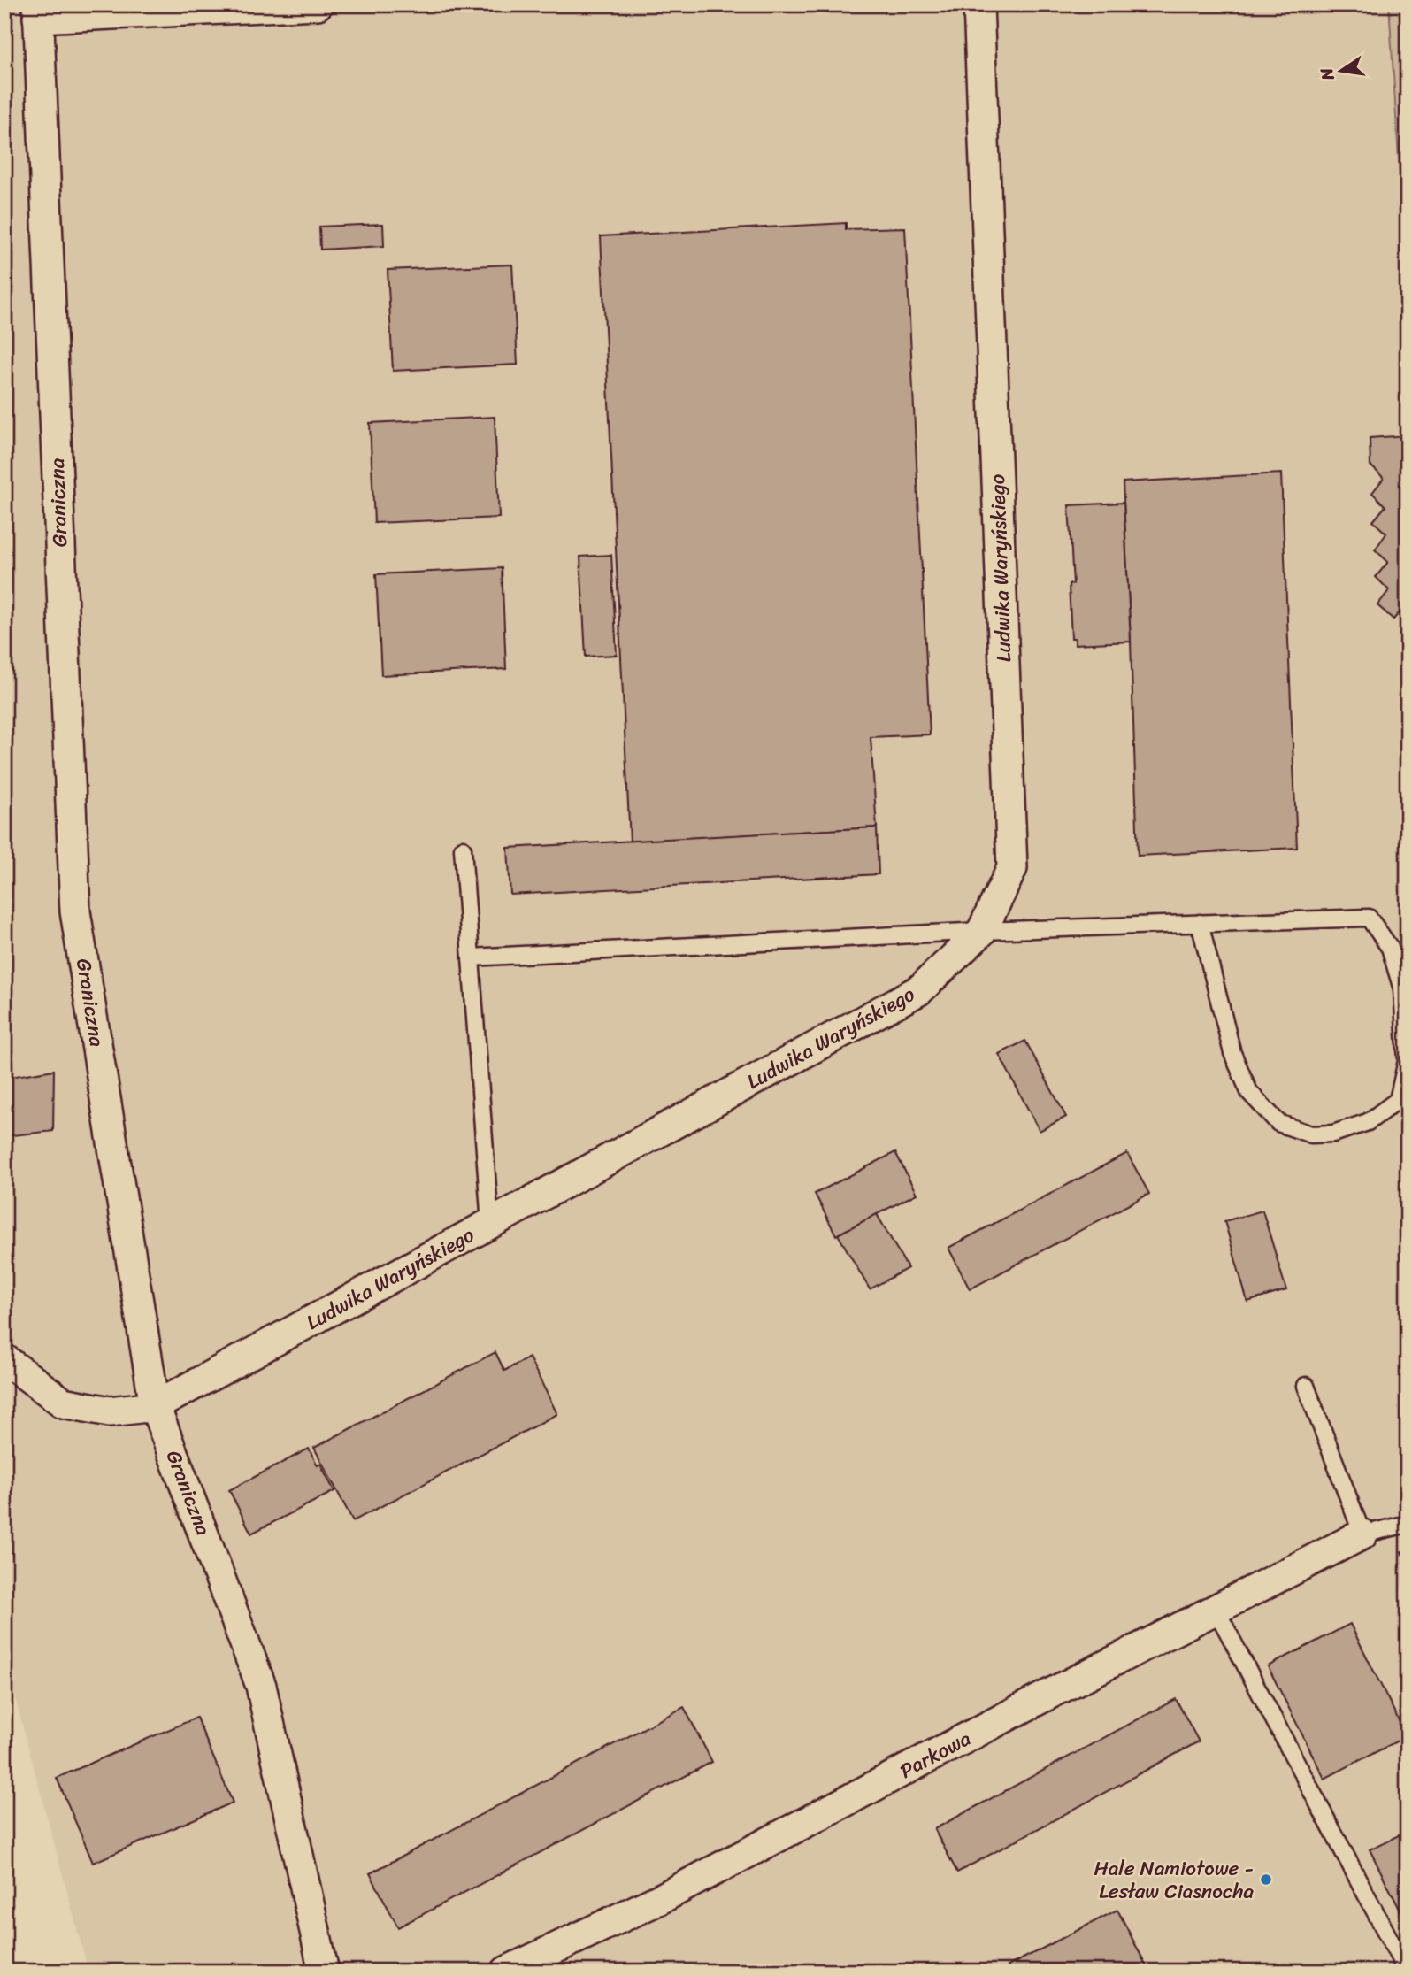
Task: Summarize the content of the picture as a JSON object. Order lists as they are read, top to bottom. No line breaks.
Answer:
{"streets":{"street":["Graniczna","Ludwika Waryńskiego","Parkowa"]},"crossings":[["Graniczna","Ludwika Waryńskiego"]],"places":["Hale Namiotowe - Lesław Ciasnocha"],"north":"left"}
